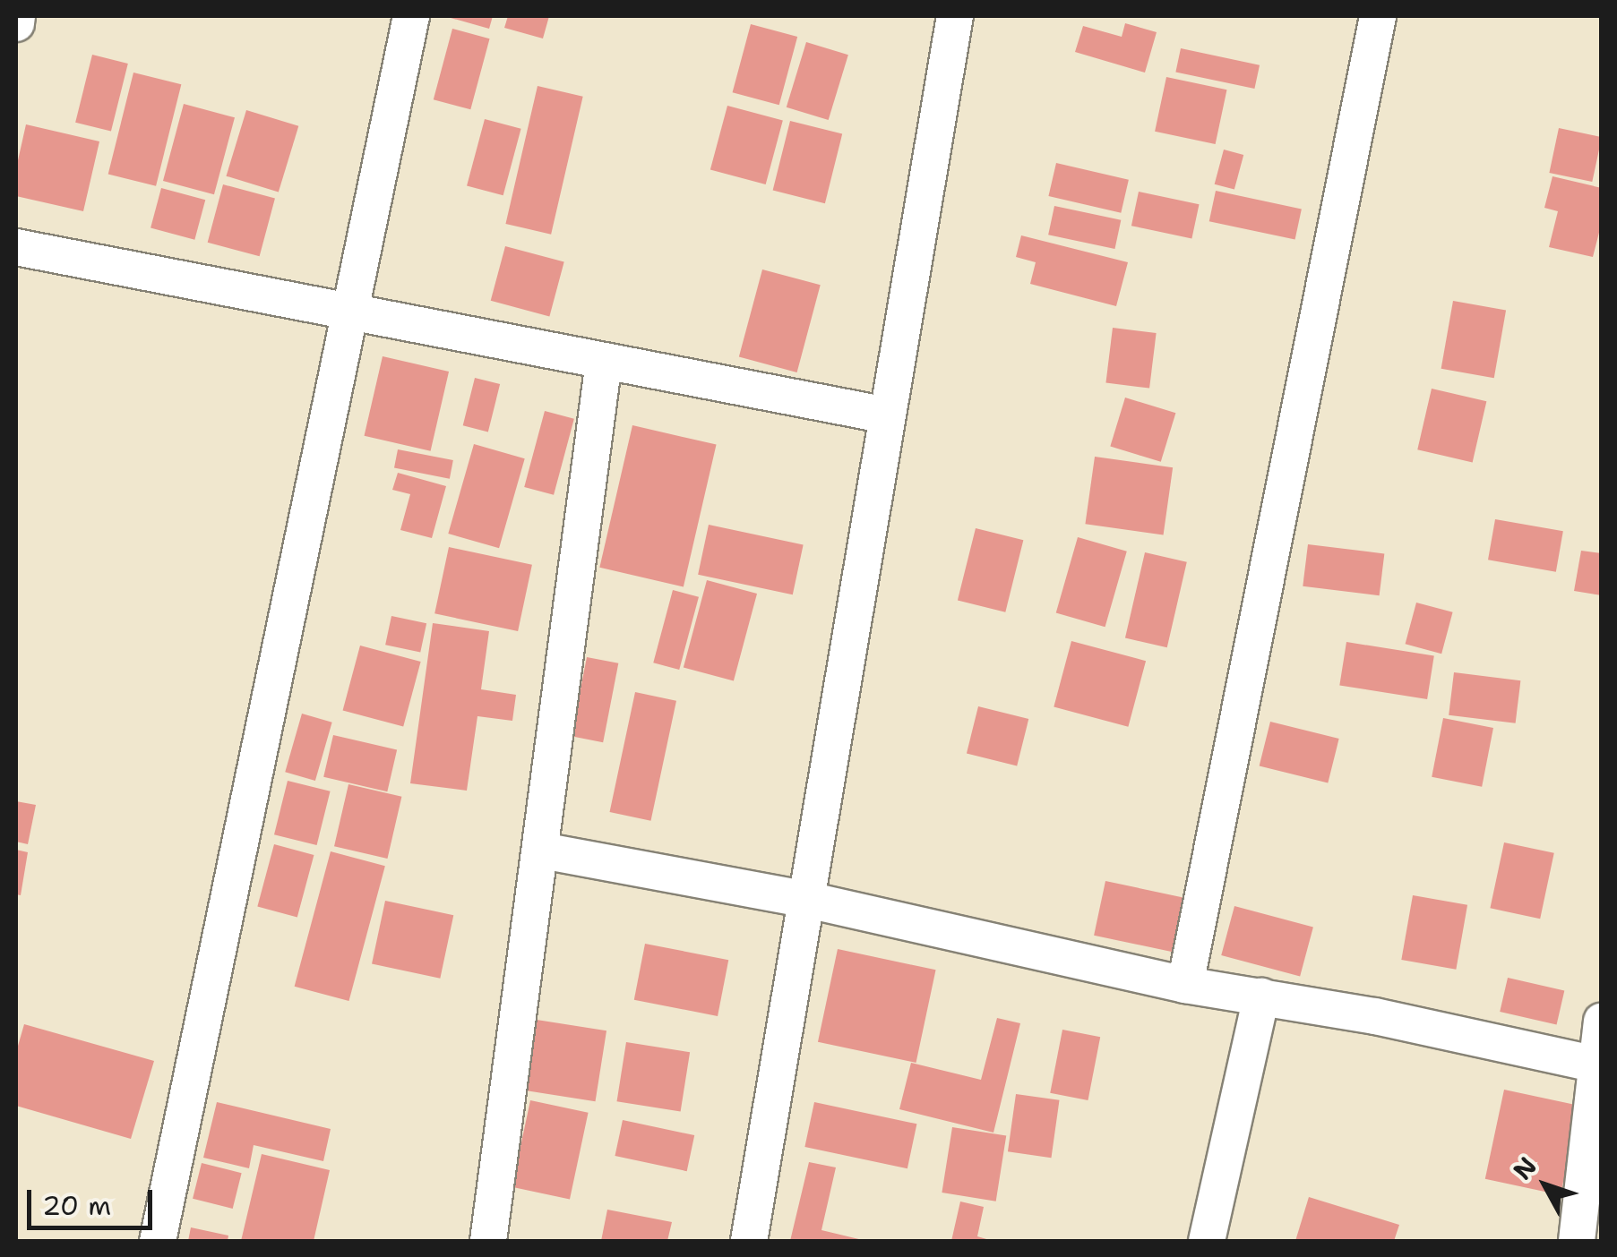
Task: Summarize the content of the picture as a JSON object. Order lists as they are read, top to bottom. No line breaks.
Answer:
{"scale_bar":"20 m","north":"top left"}
